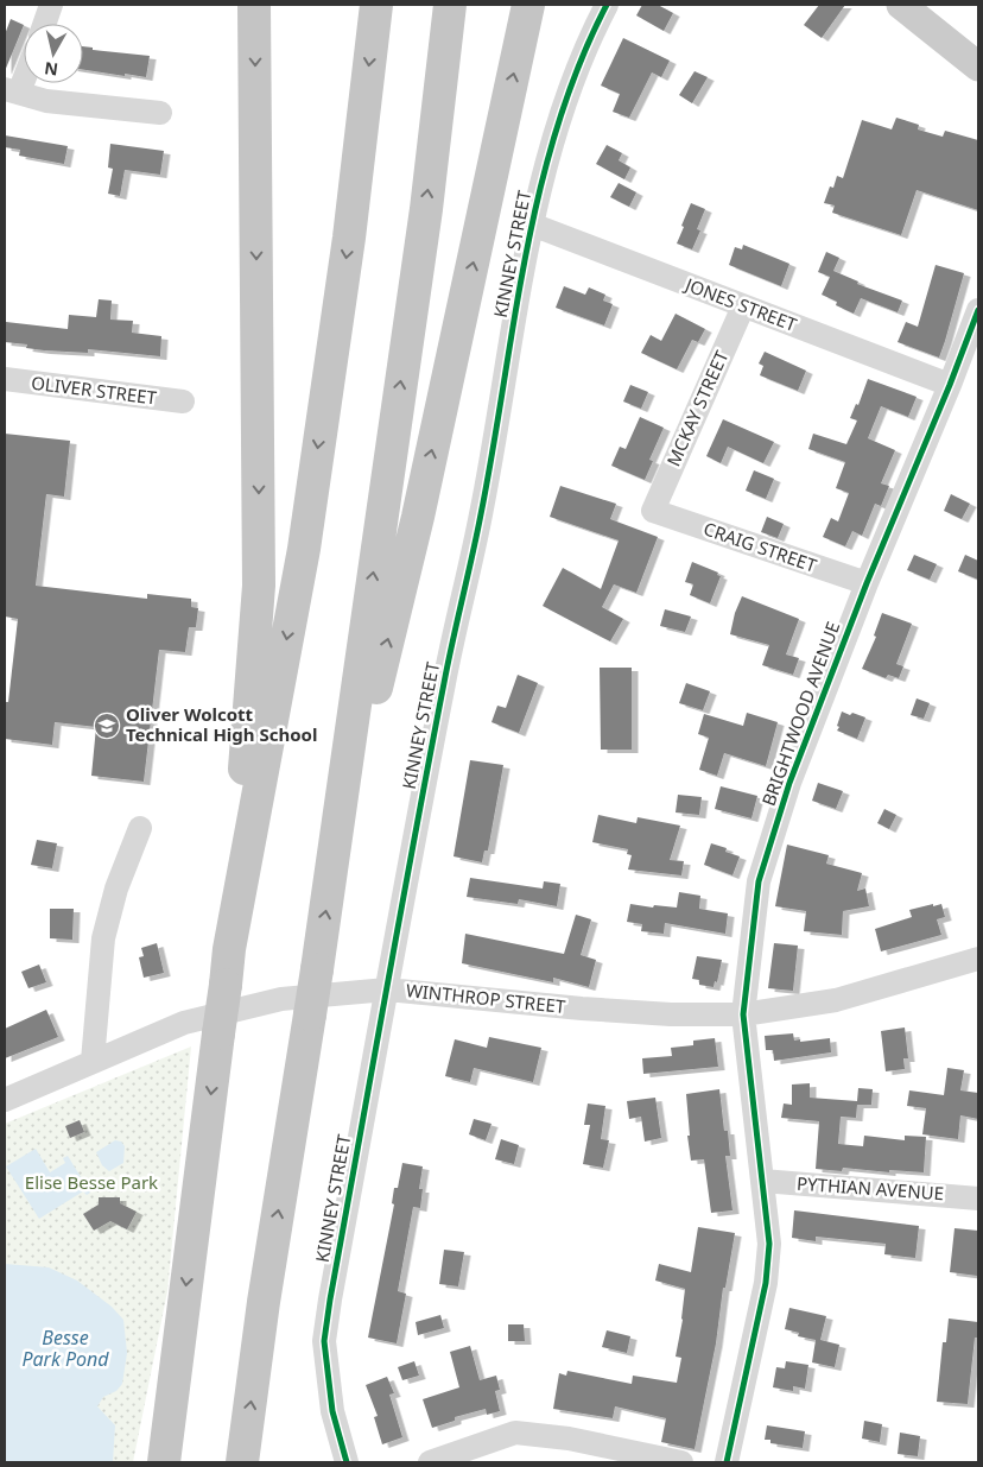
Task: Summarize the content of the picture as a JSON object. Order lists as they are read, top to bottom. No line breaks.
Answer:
{"streets":{"street":["KINNEY STREET","JONES STREET","OLIVER STREET","MCKAY STREET","CRAIG STREET","BRIGHTWOOD AVENUE","WINTHROP STREET","PYTHIAN AVENUE"]},"crossings":[["KINNEY STREET","JONES STREET"],["KINNEY STREET","WINTHROP STREET"],["JONES STREET","MCKAY STREET"],["JONES STREET","BRIGHTWOOD AVENUE"],["MCKAY STREET","CRAIG STREET"],["CRAIG STREET","BRIGHTWOOD AVENUE"],["BRIGHTWOOD AVENUE","WINTHROP STREET"],["BRIGHTWOOD AVENUE","PYTHIAN AVENUE"]],"water":["Besse Park Pond"],"parks":["Elise Besse Park"],"places":{"school or university":["Oliver Wolcott Technical High School"]},"north":"bottom"}
